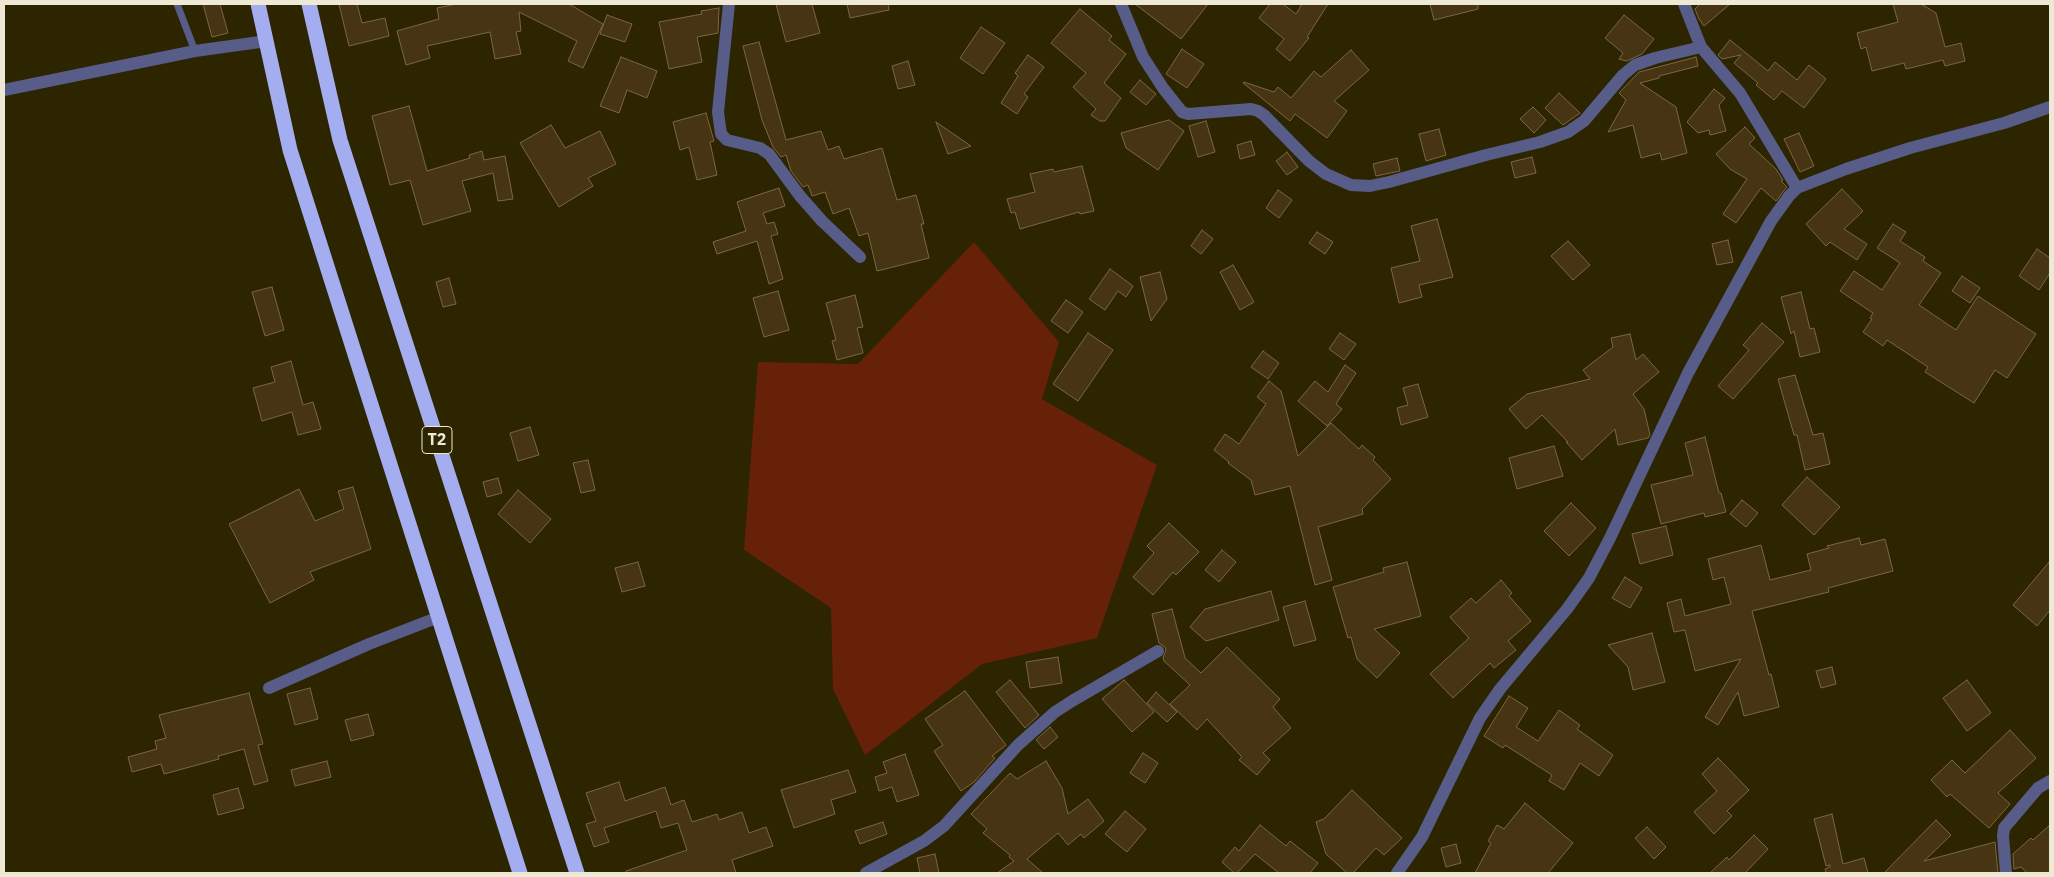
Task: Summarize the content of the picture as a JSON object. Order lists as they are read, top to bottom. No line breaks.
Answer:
{"streets":{"highway":["T2"]}}
